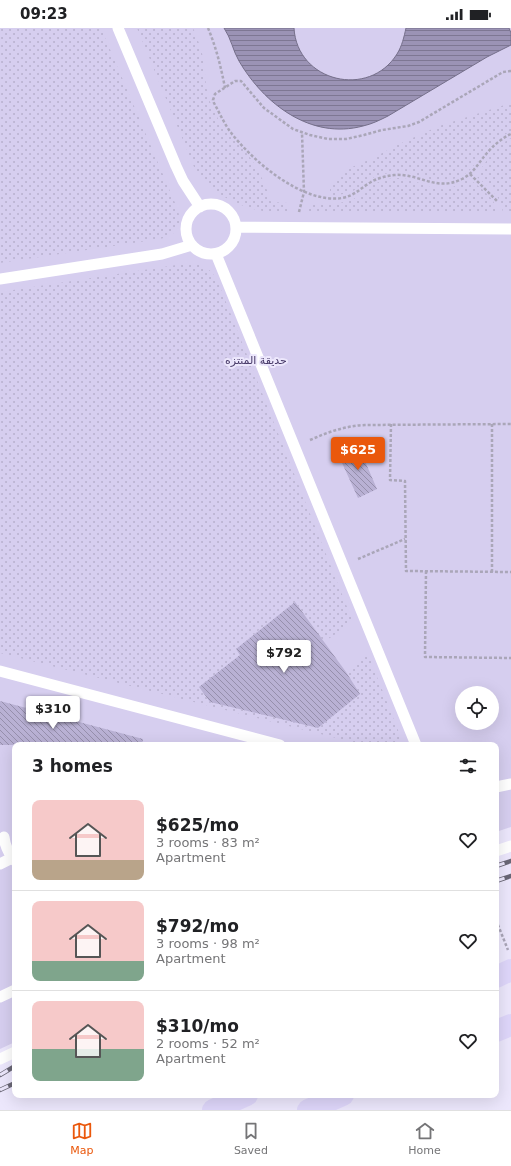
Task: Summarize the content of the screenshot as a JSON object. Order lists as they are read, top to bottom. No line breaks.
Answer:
{"parks":["حديقة المنتزه"],"page":{"status":"09:23","price":["$625","$792","$310"],"heading":"3 homes","list":[{"name":"$625/mo","note":"3 rooms · 83 m² · Apartment"},{"name":"$792/mo","note":"3 rooms · 98 m² · Apartment"},{"name":"$310/mo","note":"2 rooms · 52 m² · Apartment"}],"tabs":["Map","Saved","Home"]}}
